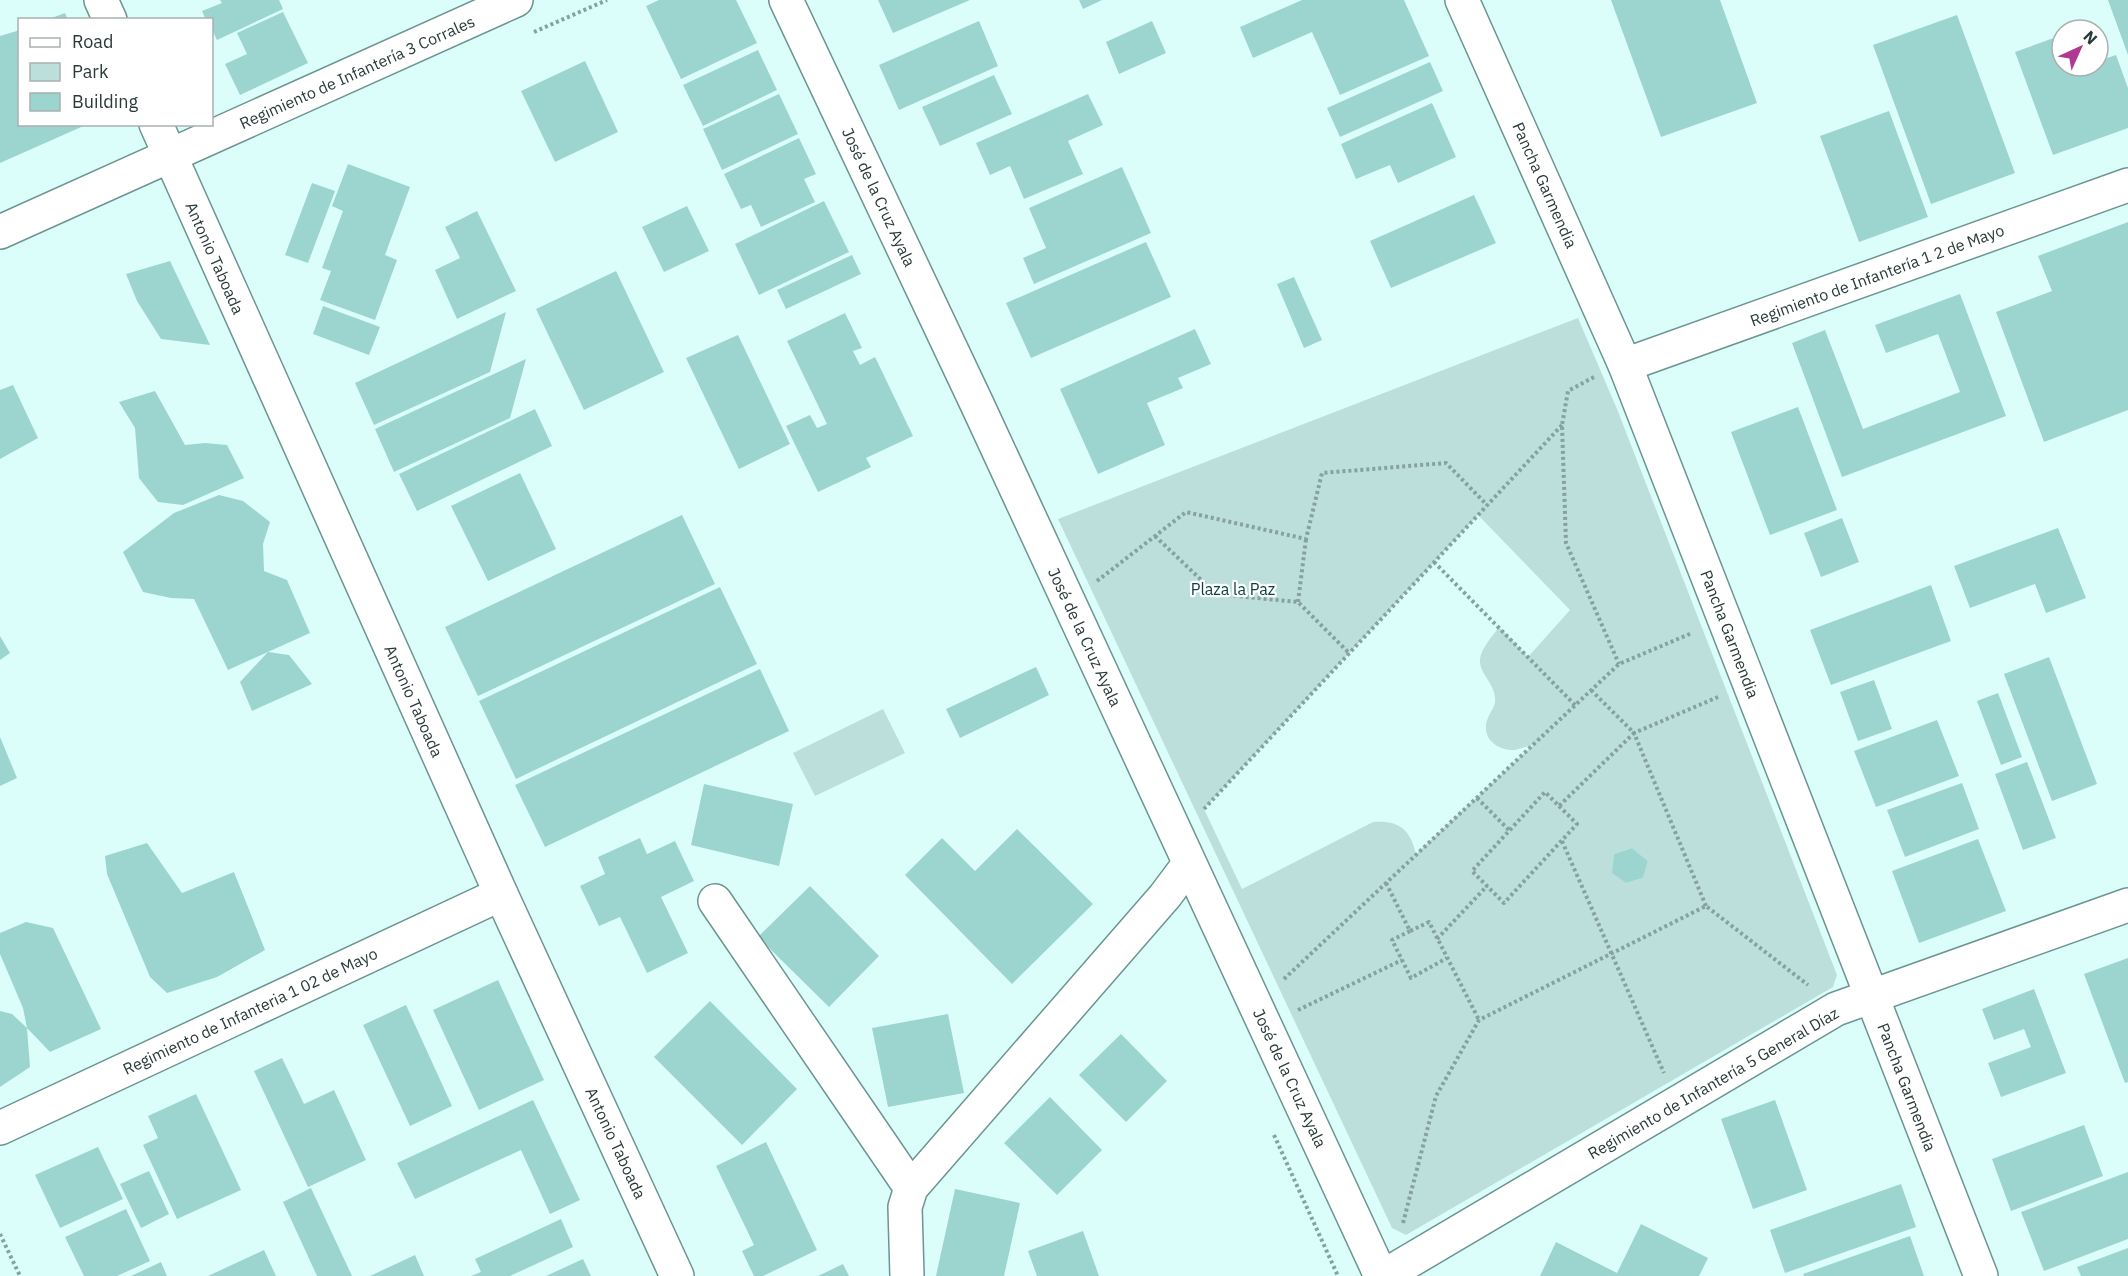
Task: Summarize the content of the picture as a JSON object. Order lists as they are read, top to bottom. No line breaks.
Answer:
{"streets":{"street":["Regimiento de Infantería 3 Corrales","Pancha Garmendia","José de la Cruz Ayala","Antonio Taboada","Regimiento de Infantería 1 2 de Mayo","Regimiento de Infanteria 1 02 de Mayo","Regimiento de Infantería 5 General Díaz"]},"crossings":[["Regimiento de Infantería 3 Corrales","Antonio Taboada"],["Pancha Garmendia","Regimiento de Infantería 1 2 de Mayo"],["Pancha Garmendia","Regimiento de Infantería 5 General Díaz"],["José de la Cruz Ayala","Regimiento de Infantería 5 General Díaz"],["Antonio Taboada","Regimiento de Infanteria 1 02 de Mayo"]],"parks":["Plaza la Paz"],"legend":["Road","Park","Building"],"north":"top right"}
